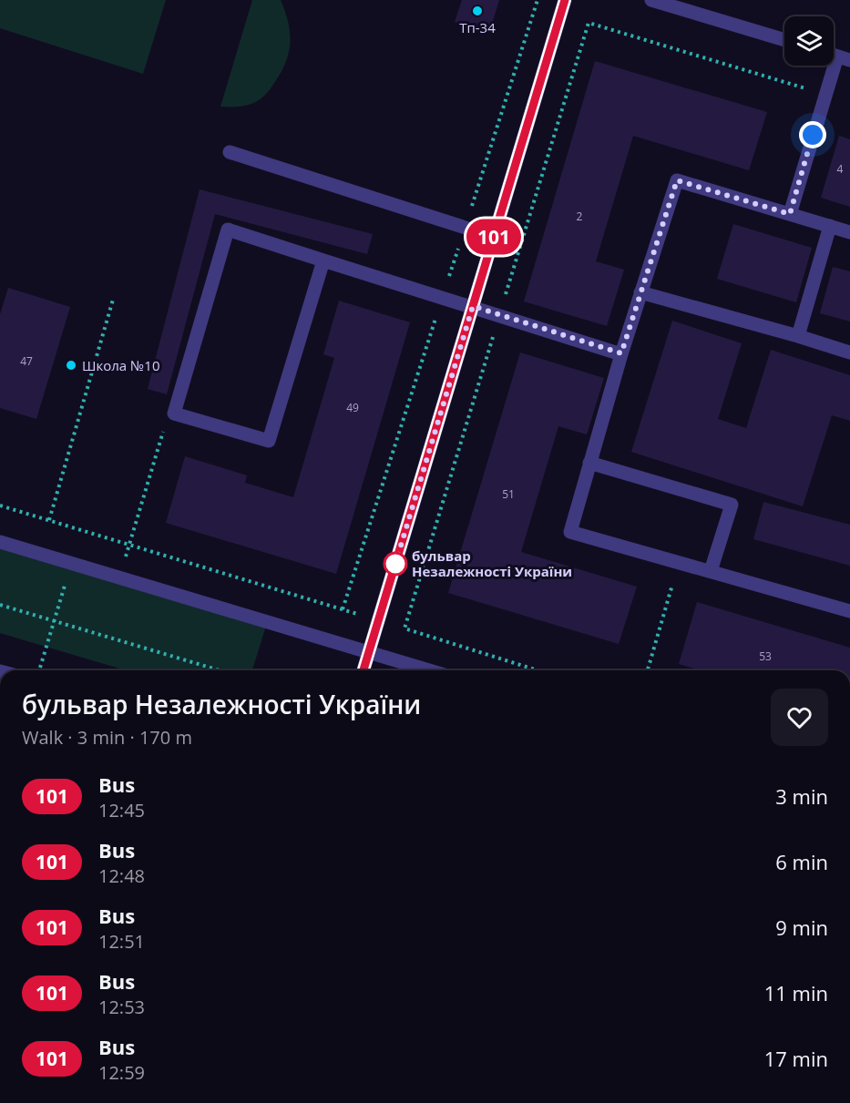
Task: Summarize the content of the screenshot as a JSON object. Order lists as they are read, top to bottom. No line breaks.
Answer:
{"places":["Тп-34","Школа №10","бульвар Незалежності України"],"lines":["bus line 101"],"house_numbers":["4","2","47","49","51","53"],"page":{"on_map":"101","heading":["бульвар Незалежності України","Walk · 3 min · 170 m"],"list":[{"mark":"101","name":"Bus","note":"12:45","value":"3 min"},{"mark":"101","name":"Bus","note":"12:48","value":"6 min"},{"mark":"101","name":"Bus","note":"12:51","value":"9 min"},{"mark":"101","name":"Bus","note":"12:53","value":"11 min"},{"mark":"101","name":"Bus","note":"12:59","value":"17 min"}]}}
